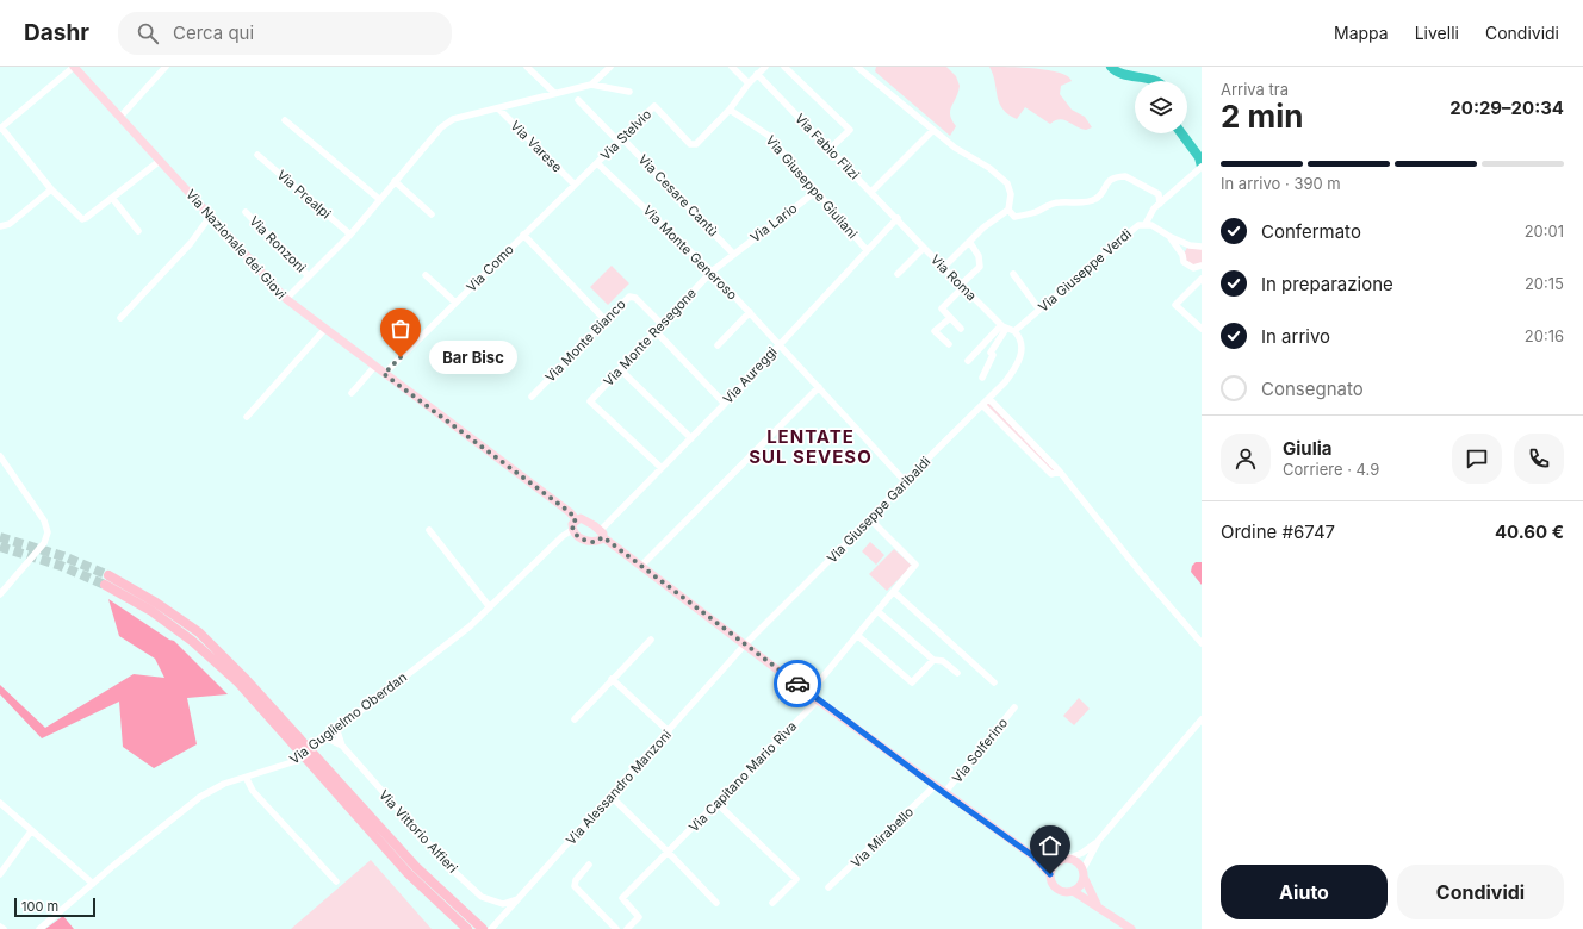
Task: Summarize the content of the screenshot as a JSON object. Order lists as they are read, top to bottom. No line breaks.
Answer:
{"streets":{"main road":["Via Nazionale dei Giovi"],"street":["Via Stelvio","Via Varese","Via Fabio Filzi","Via Giuseppe Giuliani","Via Prealpi","Via Cesare Cantù","Via Lario","Via Ronzoni","Via Monte Generoso","Via Como","Via Giuseppe Verdi","Via Roma","Via Monte Resegone","Via Monte Bianco","Via Aureggi","Via Giuseppe Garibaldi","Via Guglielmo Oberdan","Via Solferino","Via Capitano Mario Riva","Via Alessandro Manzoni","Via Vittorio Alfieri","Via Mirabello"]},"crossings":[["Via Stelvio","Via Giuseppe Giuliani"],["Via Stelvio","Via Cesare Cantù"],["Via Stelvio","Via Monte Generoso"],["Via Stelvio","Via Como"],["Via Varese","Via Como"],["Via Fabio Filzi","Via Roma"],["Via Fabio Filzi","Via Aureggi"],["Via Giuseppe Giuliani","Via Lario"],["Via Giuseppe Giuliani","Via Aureggi"],["Via Cesare Cantù","Via Lario"],["Via Cesare Cantù","Via Monte Resegone"],["Via Lario","Via Monte Resegone"],["Via Nazionale dei Giovi","Via Como"],["Via Nazionale dei Giovi","Via Aureggi"],["Via Nazionale dei Giovi","Via Giuseppe Garibaldi"],["Via Nazionale dei Giovi","Via Solferino"],["Via Nazionale dei Giovi","Via Capitano Mario Riva"],["Via Nazionale dei Giovi","Via Alessandro Manzoni"],["Via Nazionale dei Giovi","Via Mirabello"],["Via Monte Generoso","Via Como"],["Via Monte Generoso","Via Monte Resegone"],["Via Monte Generoso","Via Aureggi"],["Via Monte Generoso","Via Giuseppe Garibaldi"],["Via Giuseppe Verdi","Via Roma"],["Via Giuseppe Verdi","Via Giuseppe Garibaldi"],["Via Roma","Via Aureggi"],["Via Roma","Via Giuseppe Garibaldi"],["Via Monte Resegone","Via Monte Bianco"],["Via Monte Resegone","Via Aureggi"],["Via Giuseppe Garibaldi","Via Alessandro Manzoni"],["Via Guglielmo Oberdan","Via Vittorio Alfieri"],["Via Alessandro Manzoni","Via Vittorio Alfieri"]],"districts":["LENTATE SUL SEVESO"],"places":["Bar Bisc"],"scale_bar":"100 m","page":{"header":"Dashr","search":"Cerca qui","nav":["Mappa","Livelli","Condividi"],"heading":["2 min","Arriva tra","20:29–20:34"],"panel":["Giulia","Corriere · 4.9","Ordine #6747","40.60 €"],"bar":"In arrivo · 390 m","list":[["Confermato","20:01"],["In preparazione","20:15"],["In arrivo","20:16"],"Consegnato"],"bubble":"Bar Bisc","buttons":["Aiuto","Condividi"],"scale":"100 m"}}
